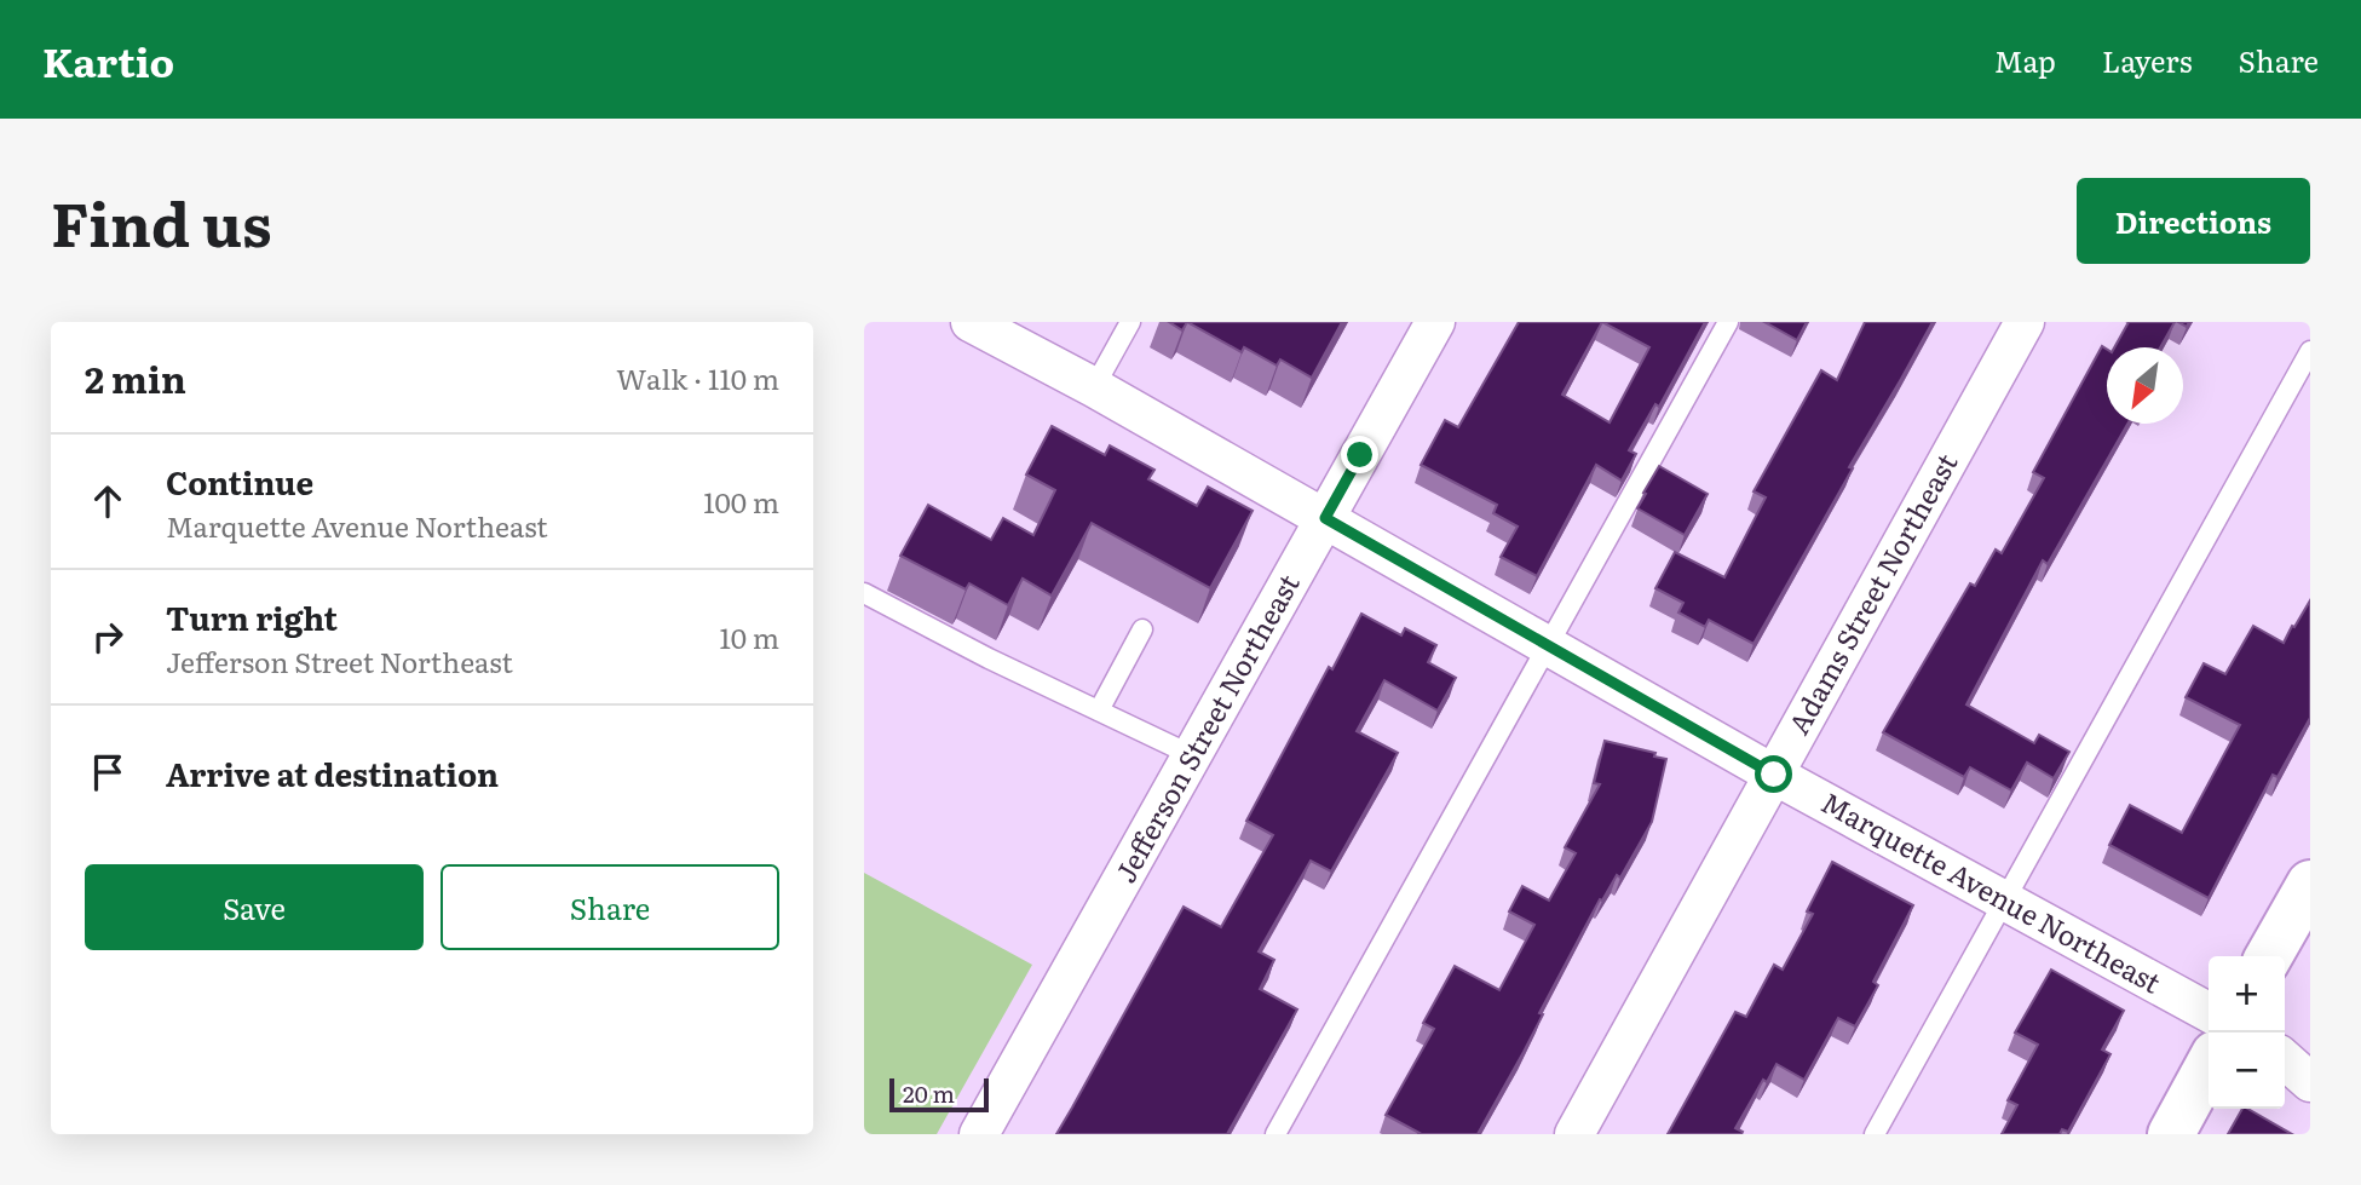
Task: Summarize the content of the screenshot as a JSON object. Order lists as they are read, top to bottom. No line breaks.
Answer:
{"streets":{"street":["Adams Street Northeast","Jefferson Street Northeast","Marquette Avenue Northeast"]},"crossings":[["Adams Street Northeast","Marquette Avenue Northeast"],["Jefferson Street Northeast","Marquette Avenue Northeast"]],"scale_bar":"20 m","north":"bottom left","page":{"header":"Kartio","nav":["Map","Layers","Share"],"title":"Find us","buttons":["Directions",["Save","Share"]],"heading":["2 min","Walk · 110 m"],"list":[["Continue","Marquette Avenue Northeast","100 m"],["Turn right","Jefferson Street Northeast","10 m"],"Arrive at destination"],"map_buttons":["+","−"],"scale":"20 m"}}
